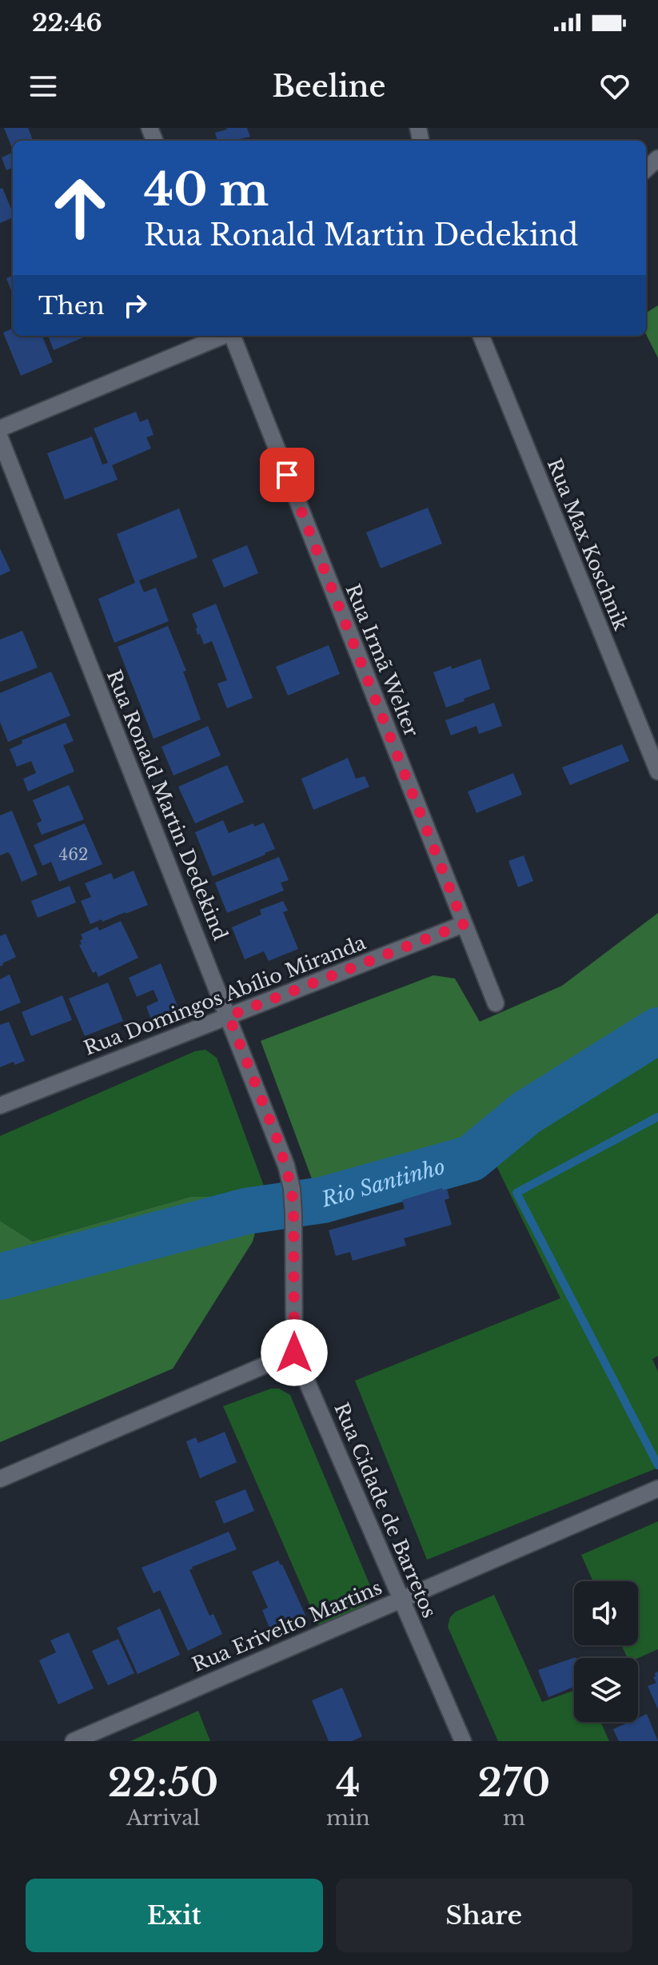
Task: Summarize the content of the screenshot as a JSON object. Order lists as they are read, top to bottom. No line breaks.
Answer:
{"streets":{"street":["Rua Max Koschnik","Rua Irmã Welter","Rua Ronald Martin Dedekind","Rua Domingos Abílio Miranda","Rua Cidade de Barretos","Rua Erivelto Martins"]},"crossings":[["Rua Irmã Welter","Rua Domingos Abílio Miranda"],["Rua Ronald Martin Dedekind","Rua Domingos Abílio Miranda"],["Rua Ronald Martin Dedekind","Rua Cidade de Barretos"],["Rua Cidade de Barretos","Rua Erivelto Martins"]],"water":["Rio Santinho"],"house_numbers":["462"],"page":{"status":"22:46","header":"Beeline","turn":["40 m","Rua Ronald Martin Dedekind"],"then":"Then","eta":["22:50","Arrival","4","min","270","m"],"buttons":["Exit","Share"]}}
